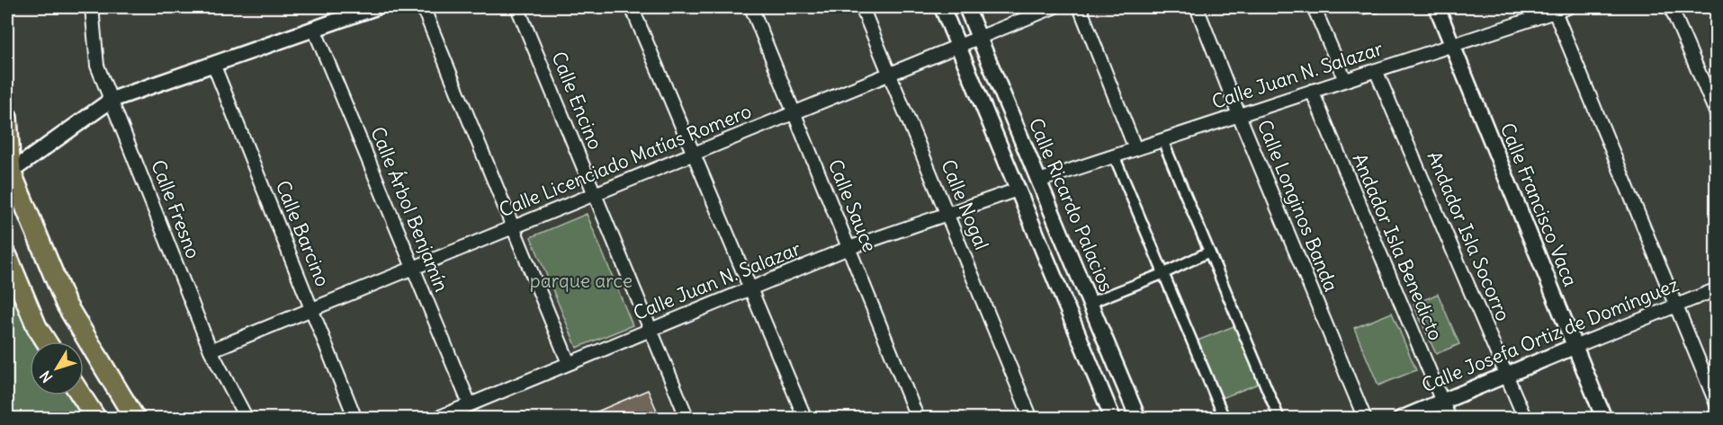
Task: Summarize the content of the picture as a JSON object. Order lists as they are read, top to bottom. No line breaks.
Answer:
{"streets":{"street":["Calle Juan N. Salazar","Calle Encino","Calle Licenciado Matías Romero","Calle Nogal","Calle Ricardo Palacios","Calle Francisco Vaca","Calle Sauce","Calle Longinos Banda","Calle Fresno","Calle Árbol Benjamín","Calle Barcino","Andador Isla Socorro","Andador Isla Benedicto","Calle Josefa Ortiz de Domínguez"]},"crossings":[["Calle Juan N. Salazar","Calle Encino"],["Calle Juan N. Salazar","Calle Nogal"],["Calle Juan N. Salazar","Calle Ricardo Palacios"],["Calle Juan N. Salazar","Calle Francisco Vaca"],["Calle Juan N. Salazar","Calle Sauce"],["Calle Juan N. Salazar","Calle Longinos Banda"],["Calle Juan N. Salazar","Calle Árbol Benjamín"],["Calle Juan N. Salazar","Andador Isla Socorro"],["Calle Juan N. Salazar","Andador Isla Benedicto"],["Calle Encino","Calle Licenciado Matías Romero"],["Calle Licenciado Matías Romero","Calle Nogal"],["Calle Licenciado Matías Romero","Calle Ricardo Palacios"],["Calle Licenciado Matías Romero","Calle Sauce"],["Calle Licenciado Matías Romero","Calle Fresno"],["Calle Licenciado Matías Romero","Calle Árbol Benjamín"],["Calle Licenciado Matías Romero","Calle Barcino"],["Calle Francisco Vaca","Calle Josefa Ortiz de Domínguez"],["Andador Isla Socorro","Calle Josefa Ortiz de Domínguez"],["Andador Isla Benedicto","Calle Josefa Ortiz de Domínguez"]],"parks":["parque arce"],"north":"bottom left"}
